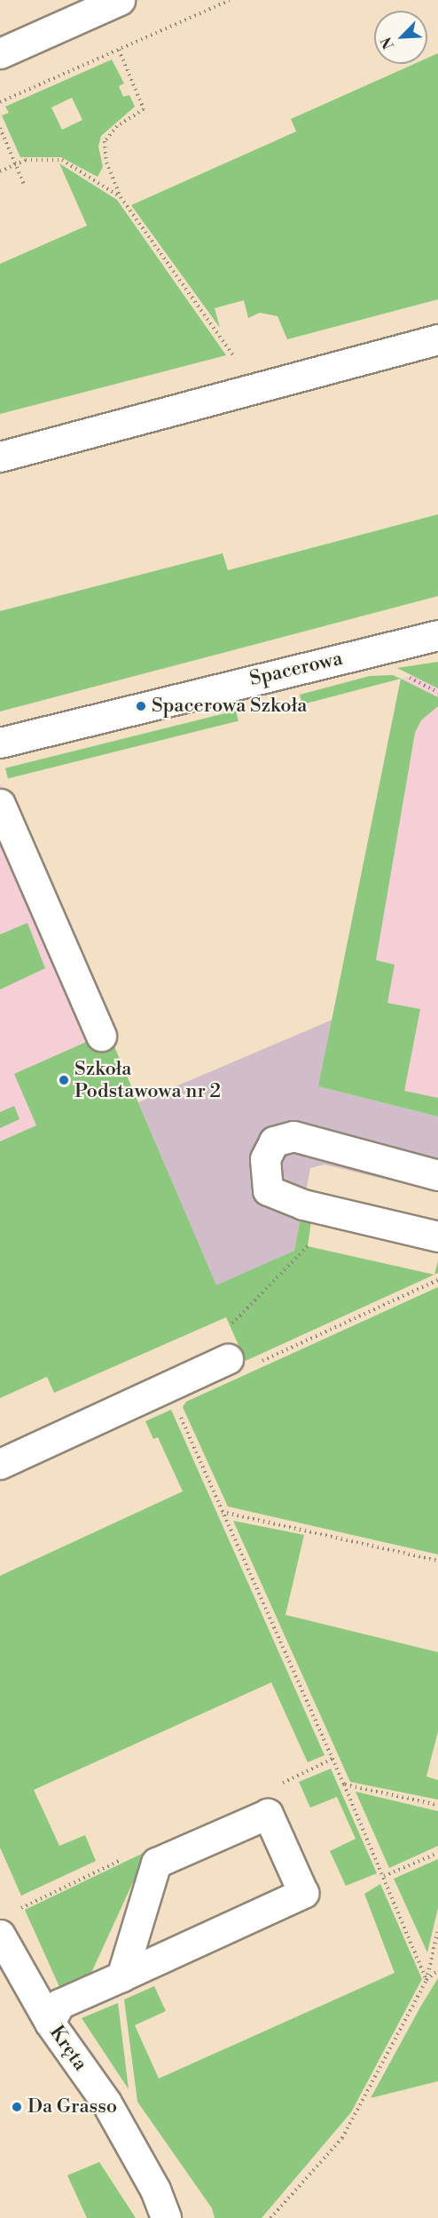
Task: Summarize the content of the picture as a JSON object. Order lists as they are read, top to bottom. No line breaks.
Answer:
{"streets":{"street":["Spacerowa","Kręta"]},"places":["Spacerowa Szkoła","Szkoła Podstawowa nr 2","Da Grasso"],"north":"bottom left"}
